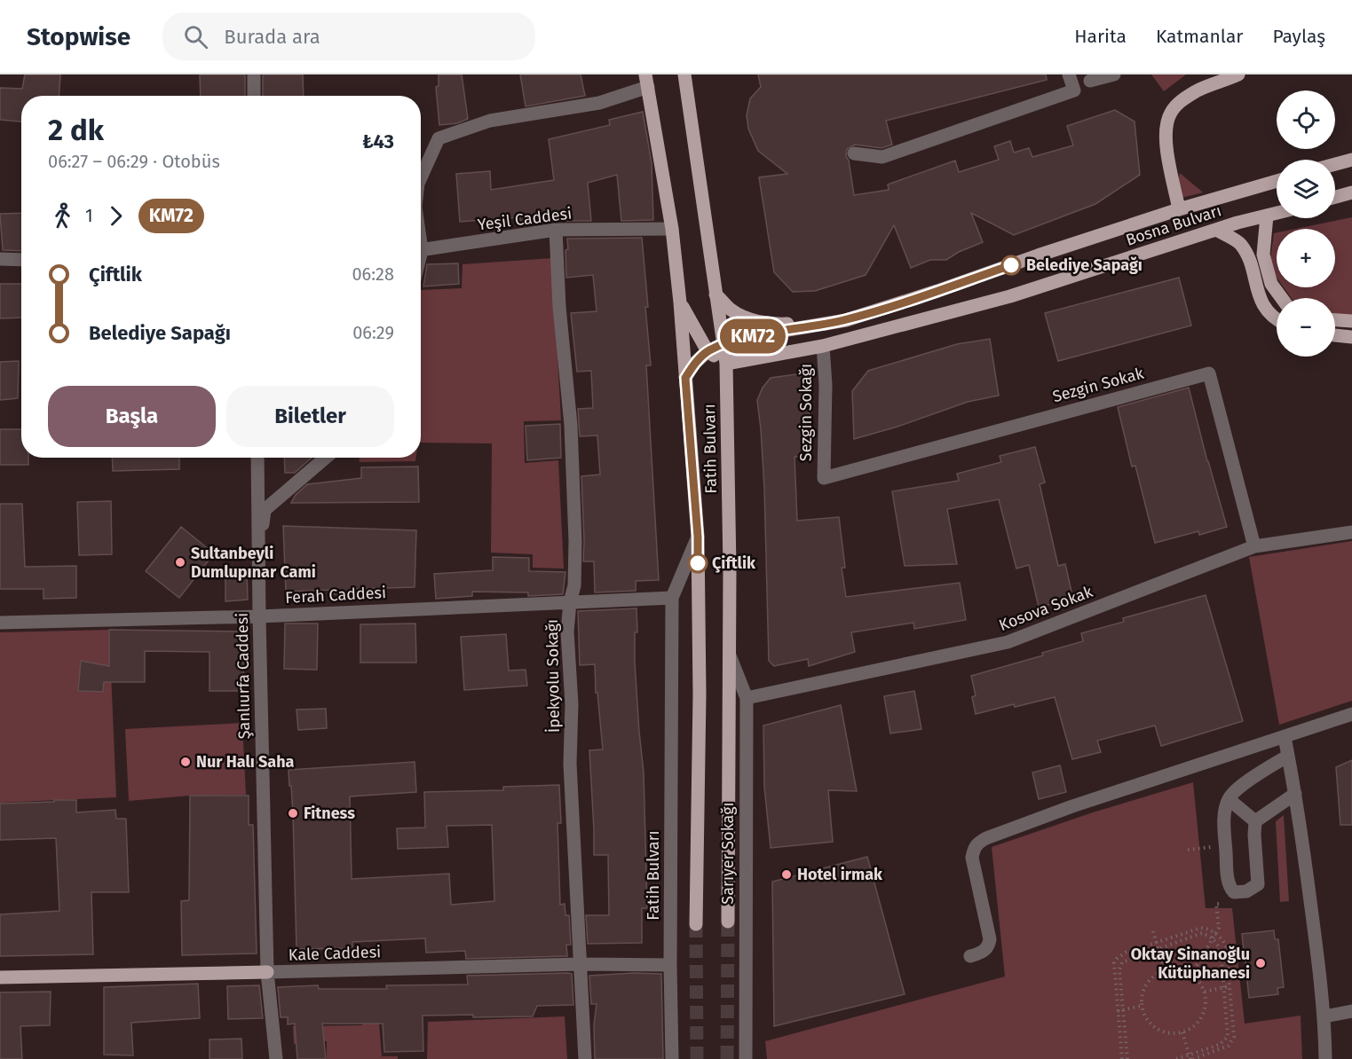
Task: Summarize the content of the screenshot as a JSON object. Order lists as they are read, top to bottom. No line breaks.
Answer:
{"streets":{"main road":["Bosna Bulvarı","Fatih Bulvarı","Kale Caddesi"],"street":["Yeşil Caddesi","Sezgin Sokak","Sezgin Sokağı","Ferah Caddesi","Kosova Sokak","Şanlıurfa Caddesi","İpekyolu Sokağı","Sarıyer Sokağı"]},"crossings":[["Yeşil Caddesi","Fatih Bulvarı"],["Yeşil Caddesi","İpekyolu Sokağı"],["Bosna Bulvarı","Sezgin Sokağı"],["Bosna Bulvarı","Fatih Bulvarı"],["Sezgin Sokak","Sezgin Sokağı"],["Sezgin Sokak","Kosova Sokak"],["Fatih Bulvarı","Ferah Caddesi"],["Fatih Bulvarı","Sarıyer Sokağı"],["Fatih Bulvarı","Kale Caddesi"],["Ferah Caddesi","Şanlıurfa Caddesi"],["Ferah Caddesi","İpekyolu Sokağı"],["Kosova Sokak","Sarıyer Sokağı"],["Şanlıurfa Caddesi","Kale Caddesi"],["İpekyolu Sokağı","Kale Caddesi"]],"places":["Belediye Sapağı","Sultanbeyli Dumlupınar Cami","Çiftlik","Nur Halı Saha","Fitness","Hotel irmak","Oktay Sinanoğlu Kütüphanesi"],"lines":["bus line KM72"],"page":{"header":"Stopwise","search":"Burada ara","nav":["Harita","Katmanlar","Paylaş"],"on_map":"KM72","map_buttons":["+","−"],"heading":["2 dk","06:27 – 06:29 · Otobüs","₺43"],"legs":["1","KM72"],"list":[{"name":"Çiftlik","value":"06:28"},{"name":"Belediye Sapağı","value":"06:29"}],"buttons":["Başla","Biletler"]}}
